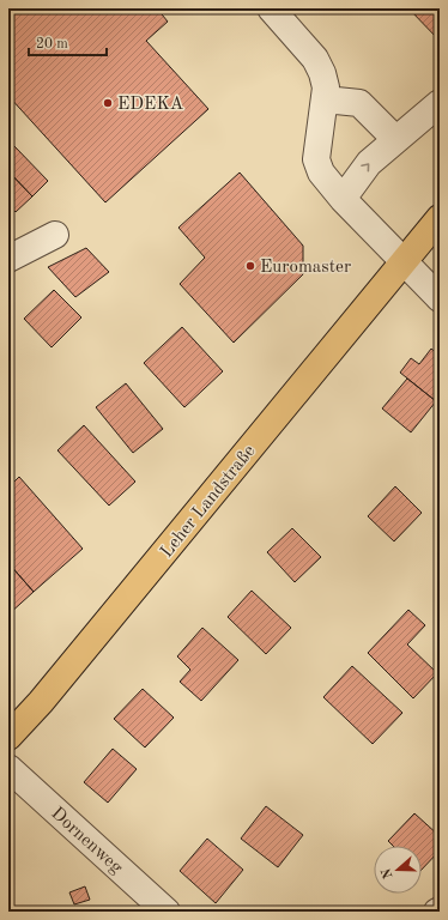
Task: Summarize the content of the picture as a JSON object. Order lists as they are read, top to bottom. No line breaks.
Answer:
{"streets":{"main road":["Leher Landstraße"],"street":["Dornenweg"]},"places":["EDEKA","Euromaster"],"scale_bar":"20 m","north":"left"}
